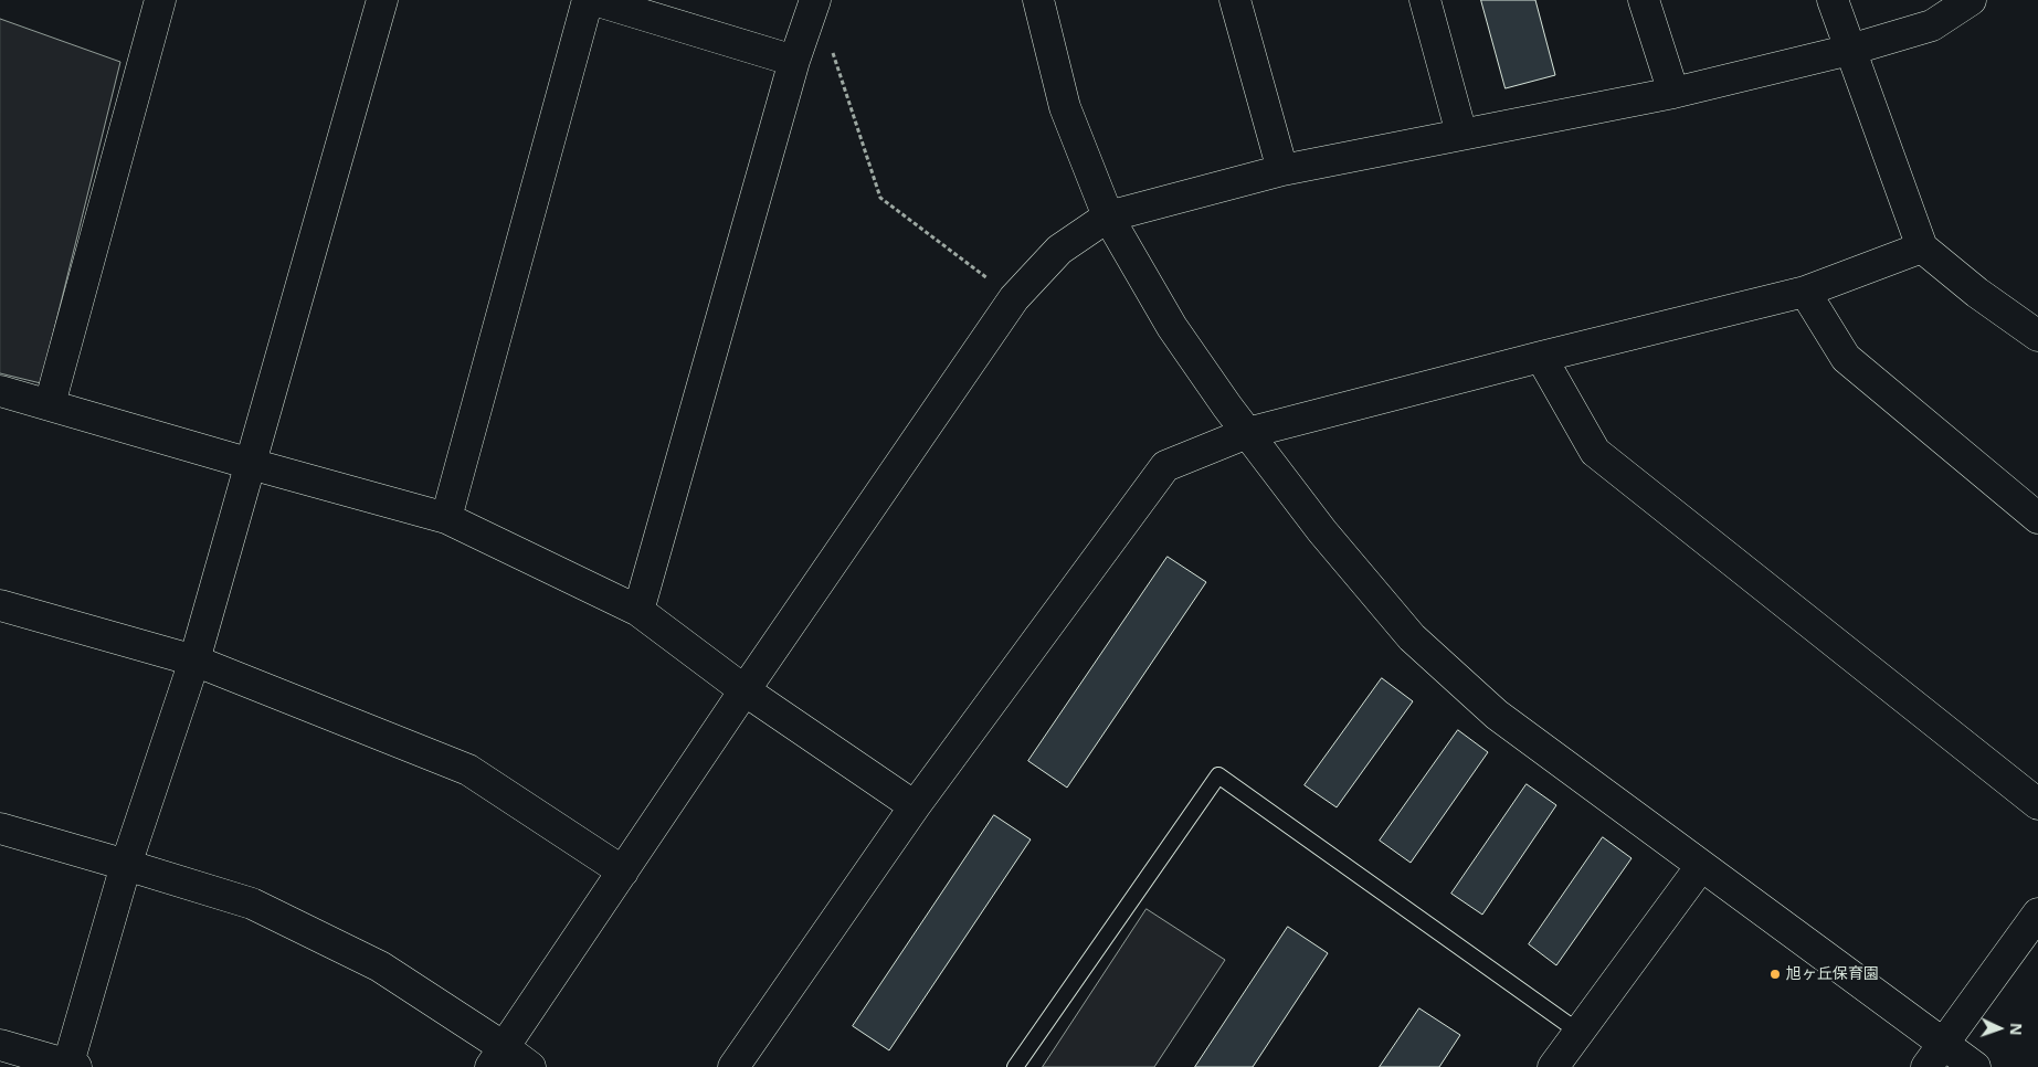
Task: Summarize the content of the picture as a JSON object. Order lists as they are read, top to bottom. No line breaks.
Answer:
{"places":["旭ヶ丘保育園"],"north":"right"}
